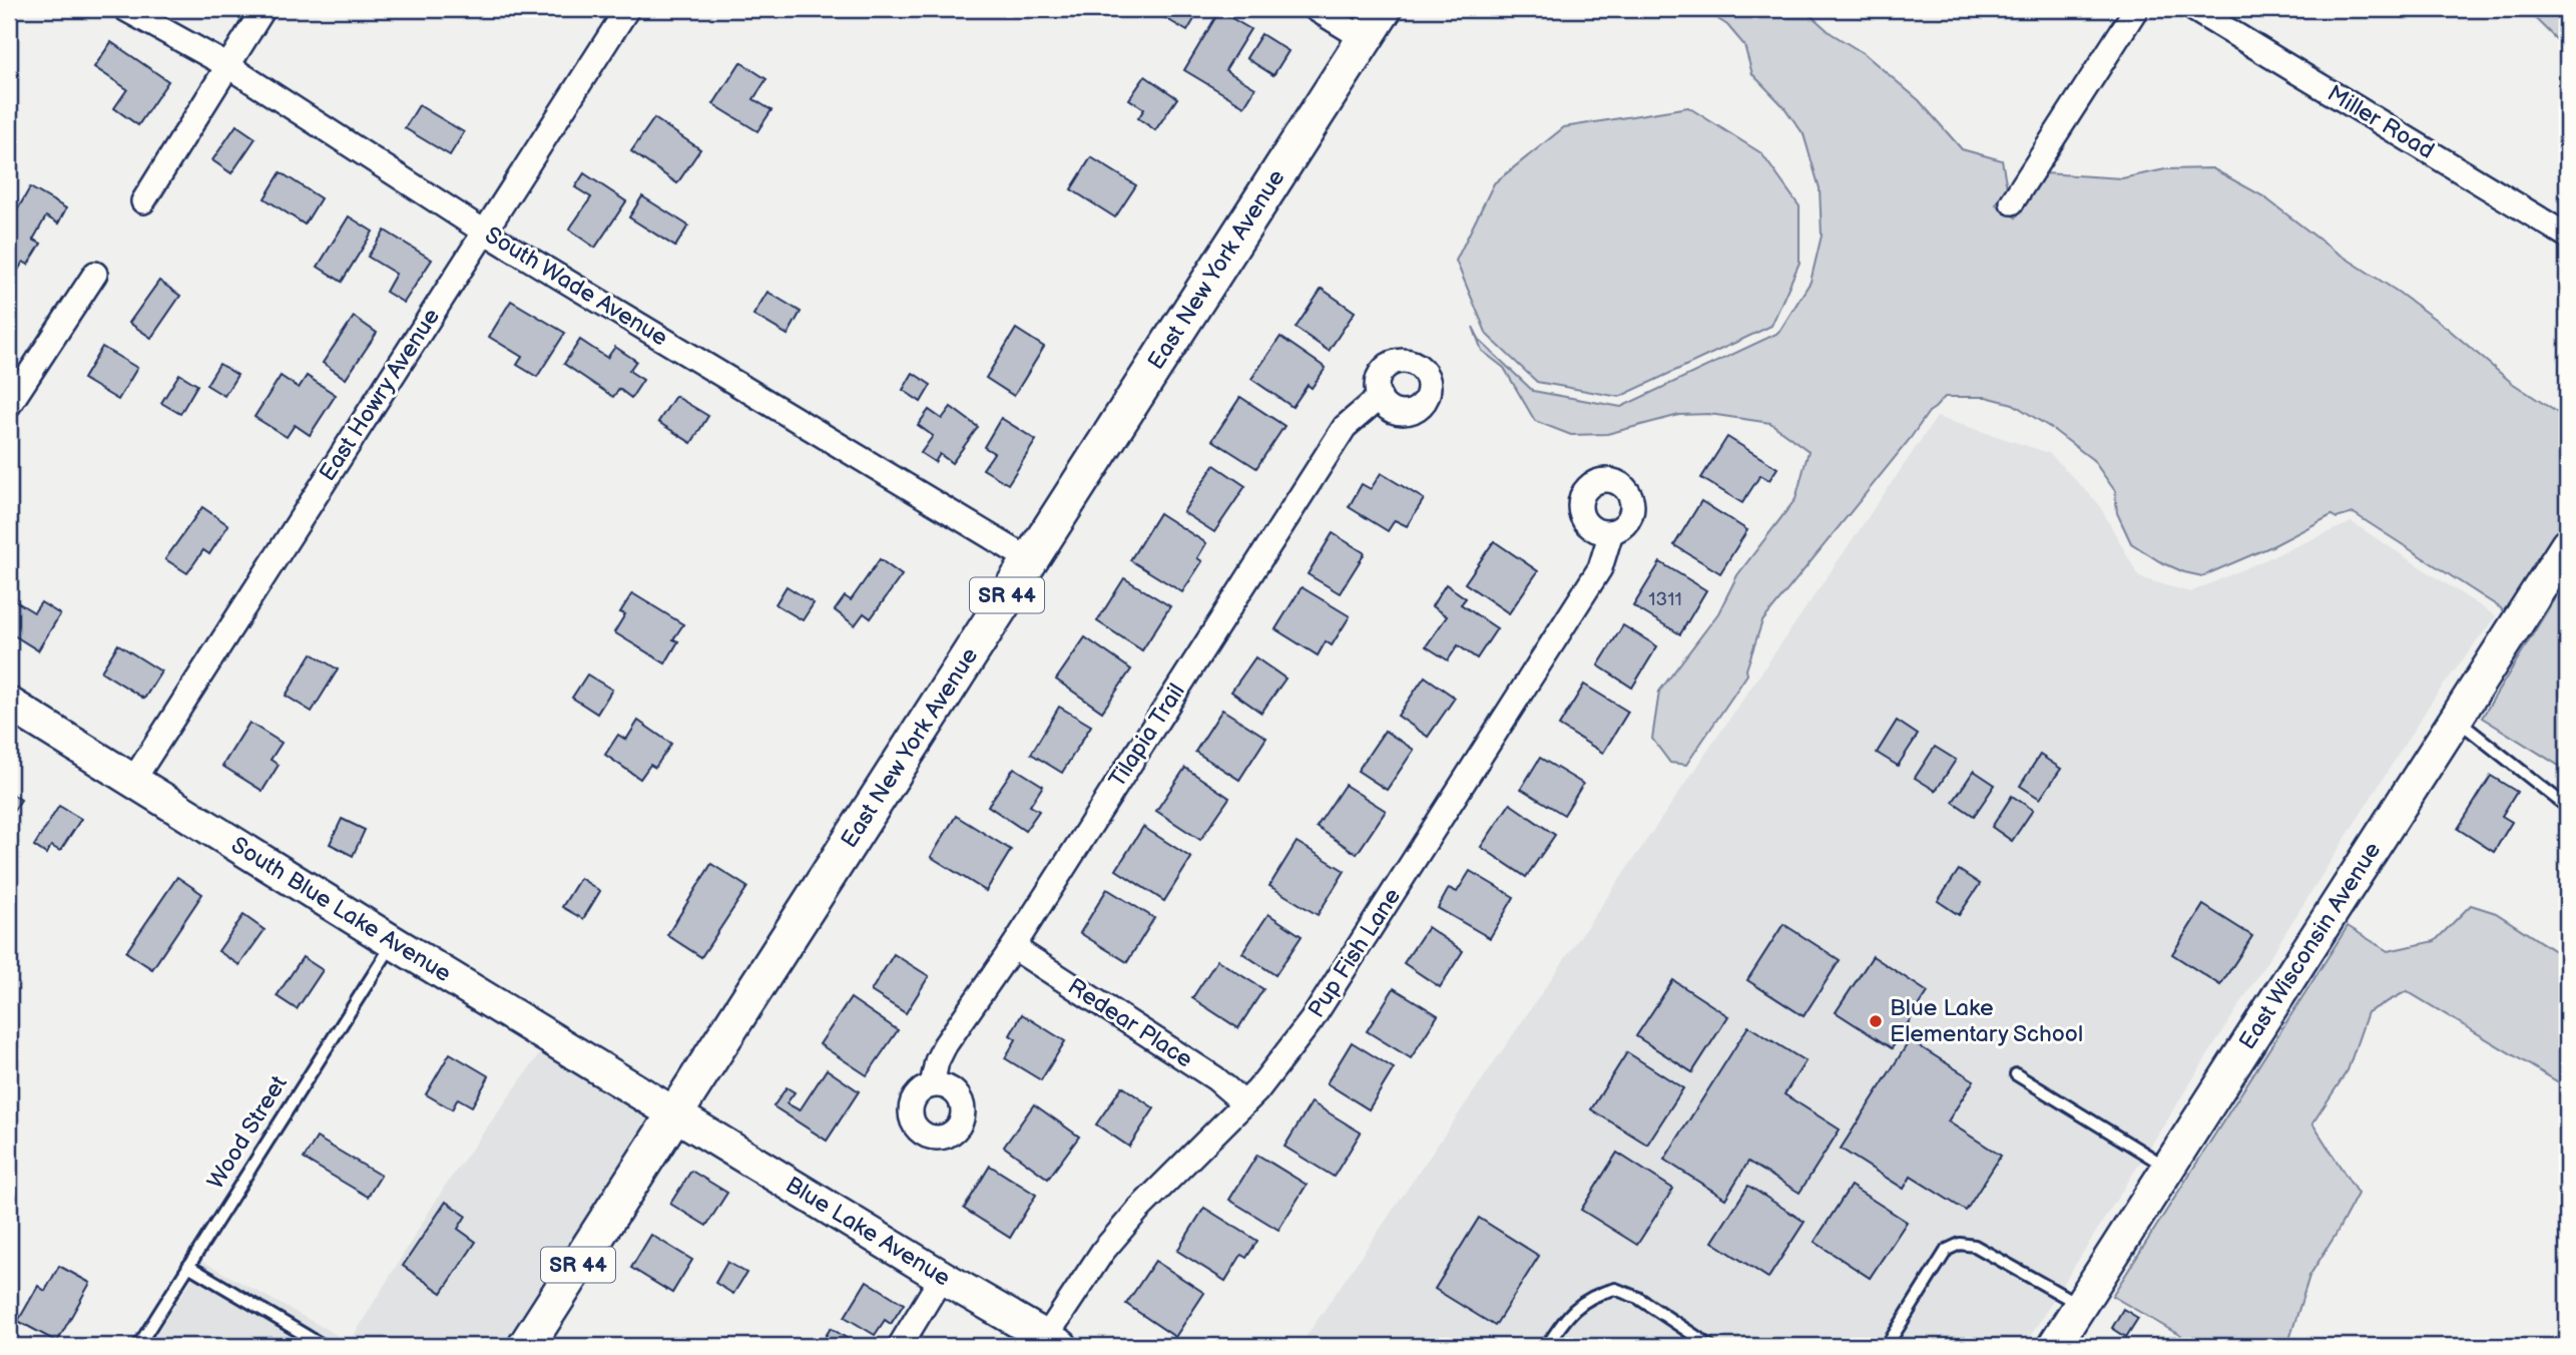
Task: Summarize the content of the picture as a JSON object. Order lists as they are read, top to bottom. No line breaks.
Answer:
{"streets":{"main road":["East New York Avenue","SR 44","South Blue Lake Avenue","East Wisconsin Avenue","Blue Lake Avenue"],"street":["Miller Road","South Wade Avenue","East Howry Avenue","Tilapia Trail","Pup Fish Lane","Redear Place"],"lane":["Wood Street"]},"crossings":[["East New York Avenue","South Wade Avenue"],["East New York Avenue","South Blue Lake Avenue"],["East New York Avenue","Blue Lake Avenue"],["South Wade Avenue","East Howry Avenue"],["East Howry Avenue","South Blue Lake Avenue"],["Tilapia Trail","Redear Place"],["South Blue Lake Avenue","Wood Street"],["South Blue Lake Avenue","Blue Lake Avenue"],["Pup Fish Lane","Redear Place"],["Pup Fish Lane","Blue Lake Avenue"]],"places":["Blue Lake Elementary School"],"house_numbers":["1311"]}
